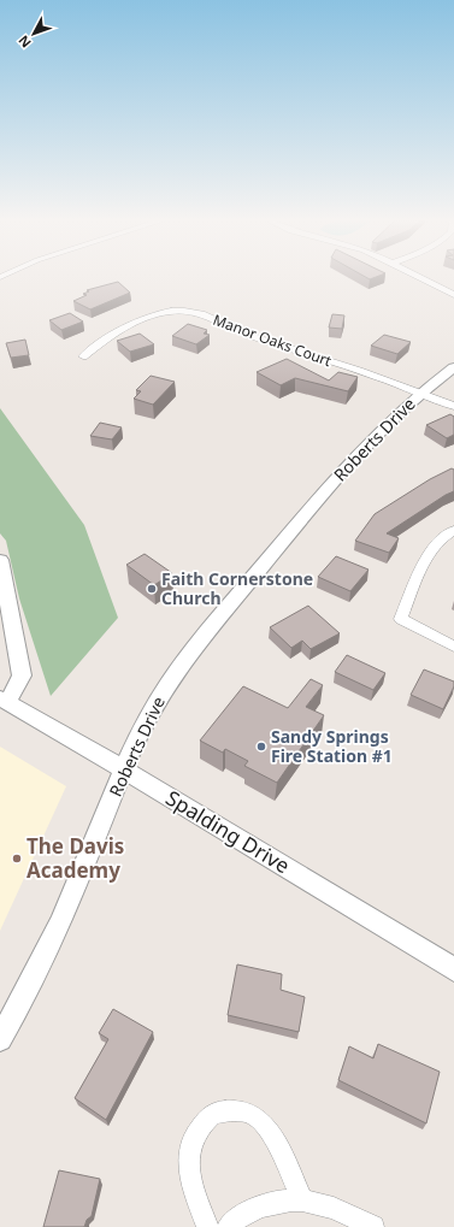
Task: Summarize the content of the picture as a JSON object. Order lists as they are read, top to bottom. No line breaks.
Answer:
{"streets":{"street":["Manor Oaks Court","Roberts Drive","Spalding Drive"]},"crossings":[["Manor Oaks Court","Roberts Drive"],["Roberts Drive","Spalding Drive"]],"places":["Faith Cornerstone Church","Sandy Springs Fire Station #1","The Davis Academy"],"north":"bottom left"}
